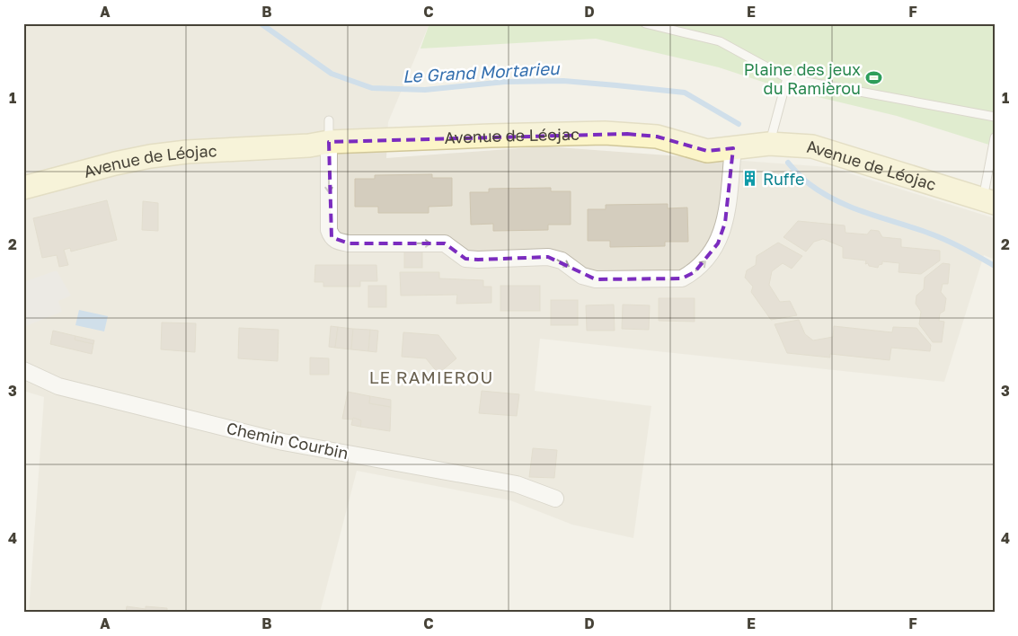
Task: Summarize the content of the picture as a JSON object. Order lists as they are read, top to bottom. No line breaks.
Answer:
{"streets":{"main road":["Avenue de Léojac"],"street":["Chemin Courbin"]},"districts":["LE RAMIEROU"],"water":["Le Grand Mortarieu"],"places":{"sports":["Plaine des jeux du Ramièrou"],"building":["Ruffe"]},"grid":{"columns":["A","B","C","D","E","F"],"rows":["1","2","3","4"]}}
